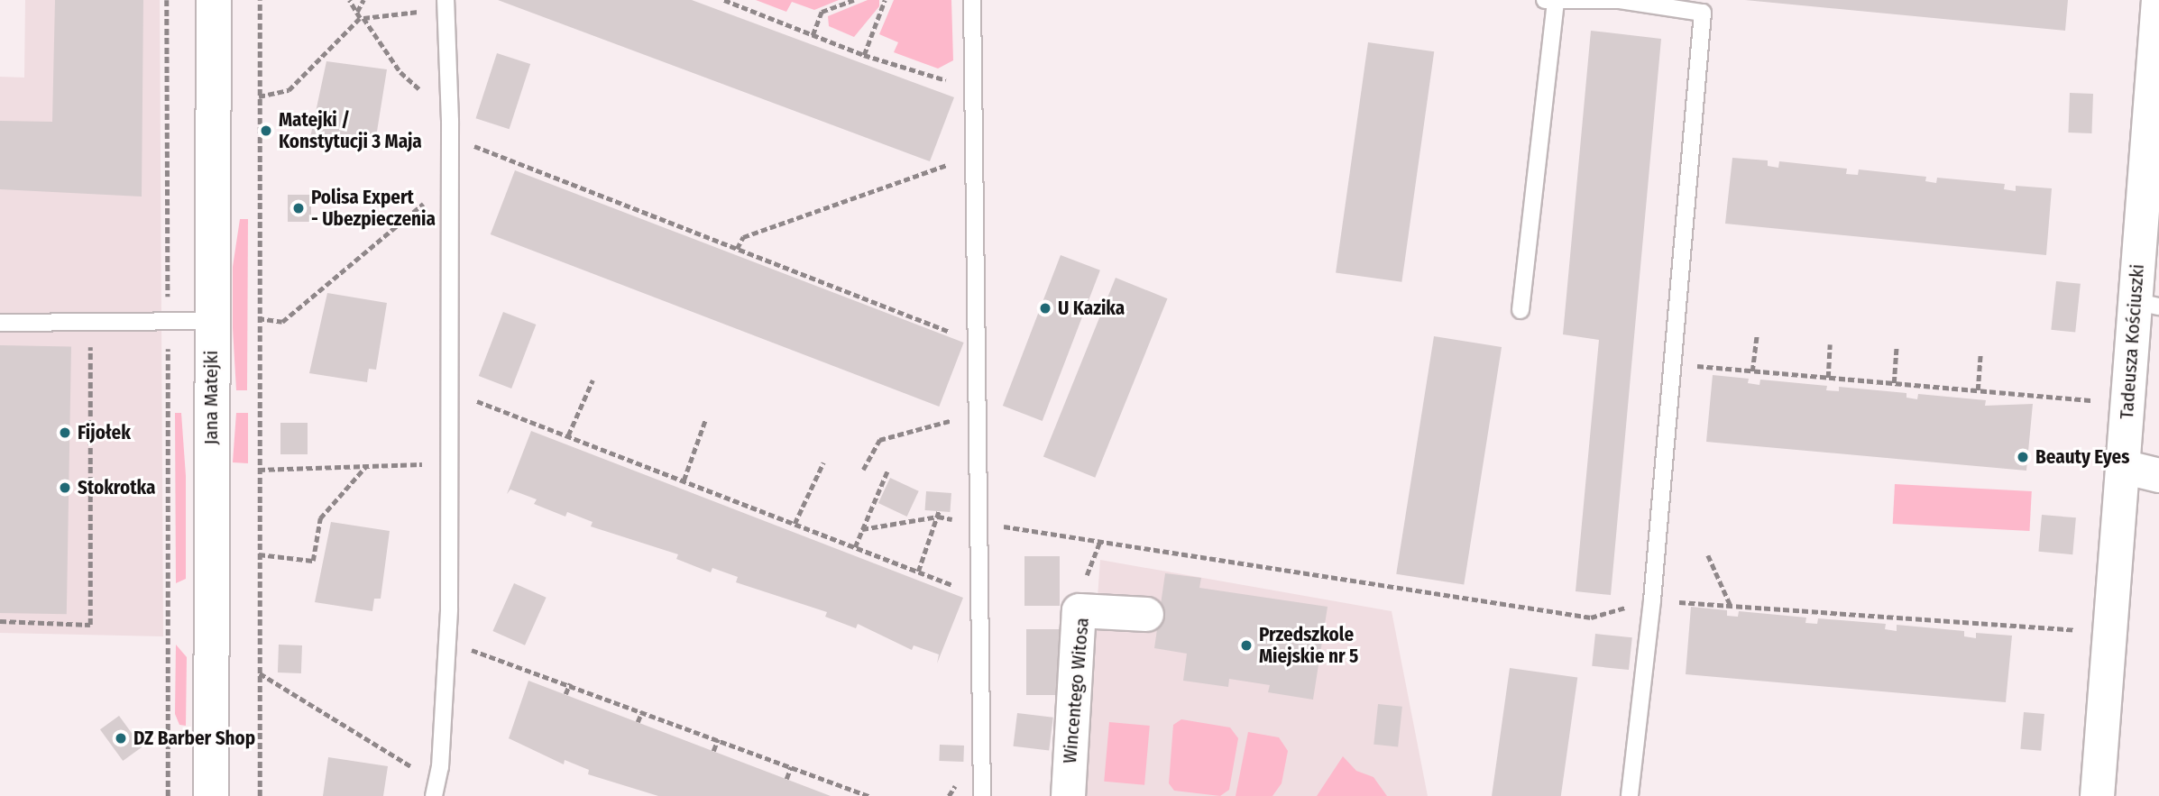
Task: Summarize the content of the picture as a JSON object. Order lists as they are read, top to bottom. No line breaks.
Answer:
{"streets":{"street":["Tadeusza Kościuszki","Jana Matejki","Wincentego Witosa"]},"places":["Matejki / Konstytucji 3 Maja","Polisa Expert - Ubezpieczenia","U Kazika","Fijołek","Beauty Eyes","Stokrotka","Przedszkole Miejskie nr 5","DZ Barber Shop"]}
